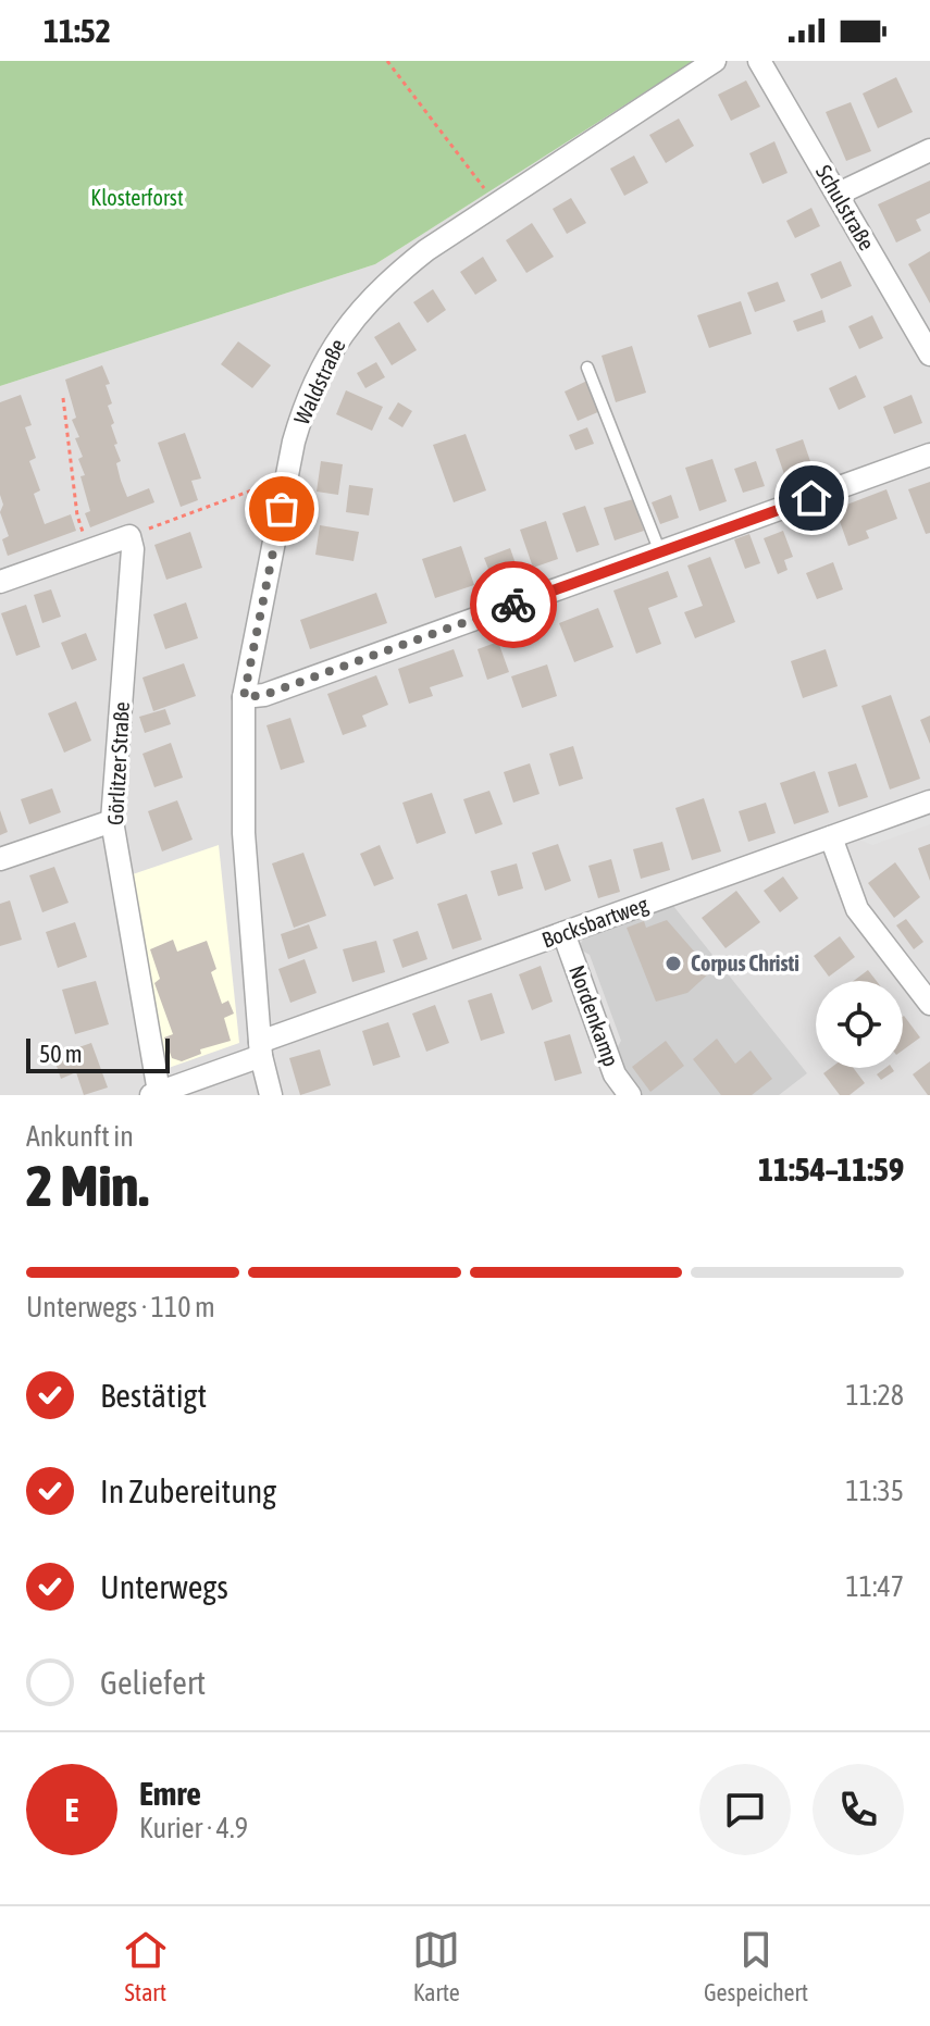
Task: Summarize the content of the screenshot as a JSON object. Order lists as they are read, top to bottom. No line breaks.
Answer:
{"streets":{"street":["Schulstraße","Waldstraße","Görlitzer Straße","Bocksbartweg","Nordenkamp"]},"crossings":[["Waldstraße","Bocksbartweg"],["Görlitzer Straße","Bocksbartweg"],["Bocksbartweg","Nordenkamp"]],"parks":["Klosterforst"],"places":["Corpus Christi"],"scale_bar":"50 m","page":{"status":"11:52","scale":"50 m","heading":["2 Min.","Ankunft in","11:54–11:59"],"panel":["Emre","Kurier · 4.9"],"bar":"Unterwegs · 110 m","list":[["Bestätigt","11:28"],["In Zubereitung","11:35"],["Unterwegs","11:47"],"Geliefert"],"round":"E","tabs":["Start","Karte","Gespeichert"]}}
